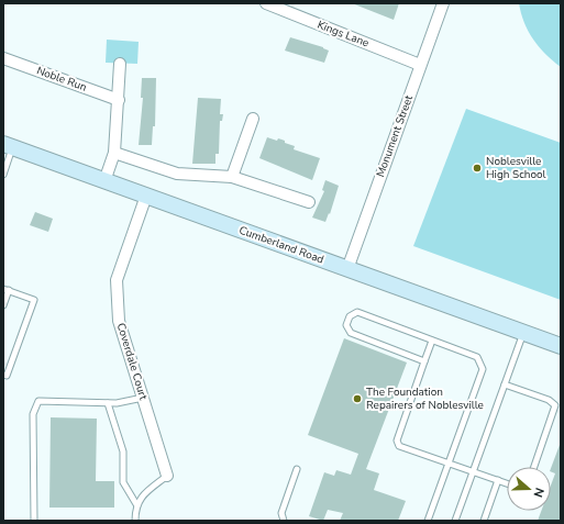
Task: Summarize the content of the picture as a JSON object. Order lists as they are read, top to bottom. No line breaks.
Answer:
{"streets":{"street":["Kings Lane","Noble Run","Monument Street","Cumberland Road","Coverdale Court"]},"crossings":[["Kings Lane","Monument Street"],["Monument Street","Cumberland Road"],["Cumberland Road","Coverdale Court"]],"places":["Noblesville High School","The Foundation Repairers of Noblesville"],"north":"right"}
